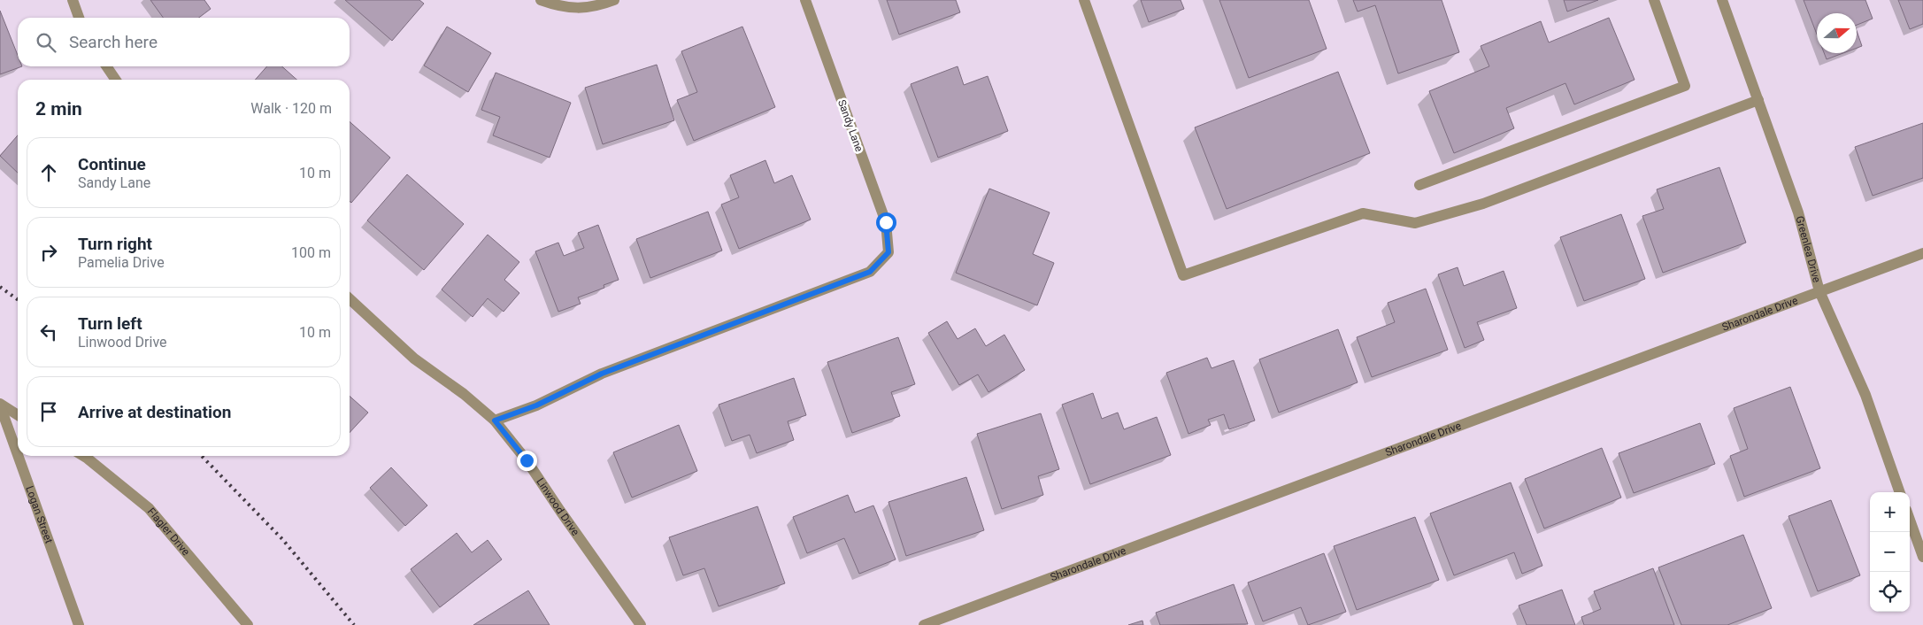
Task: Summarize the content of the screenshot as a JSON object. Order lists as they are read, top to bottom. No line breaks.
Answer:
{"streets":{"street":["Sandy Lane","Greenlea Drive","Sharondale Drive","Linwood Drive","Logan Street","Flagler Drive"]},"crossings":[["Sandy Lane","Linwood Drive"],["Greenlea Drive","Sharondale Drive"]],"north":"right","page":{"search":"Search here","heading":["2 min","Walk · 120 m"],"list":[["Continue","Sandy Lane","10 m"],["Turn right","Pamelia Drive","100 m"],["Turn left","Linwood Drive","10 m"],"Arrive at destination"],"map_buttons":["+","−"]}}
